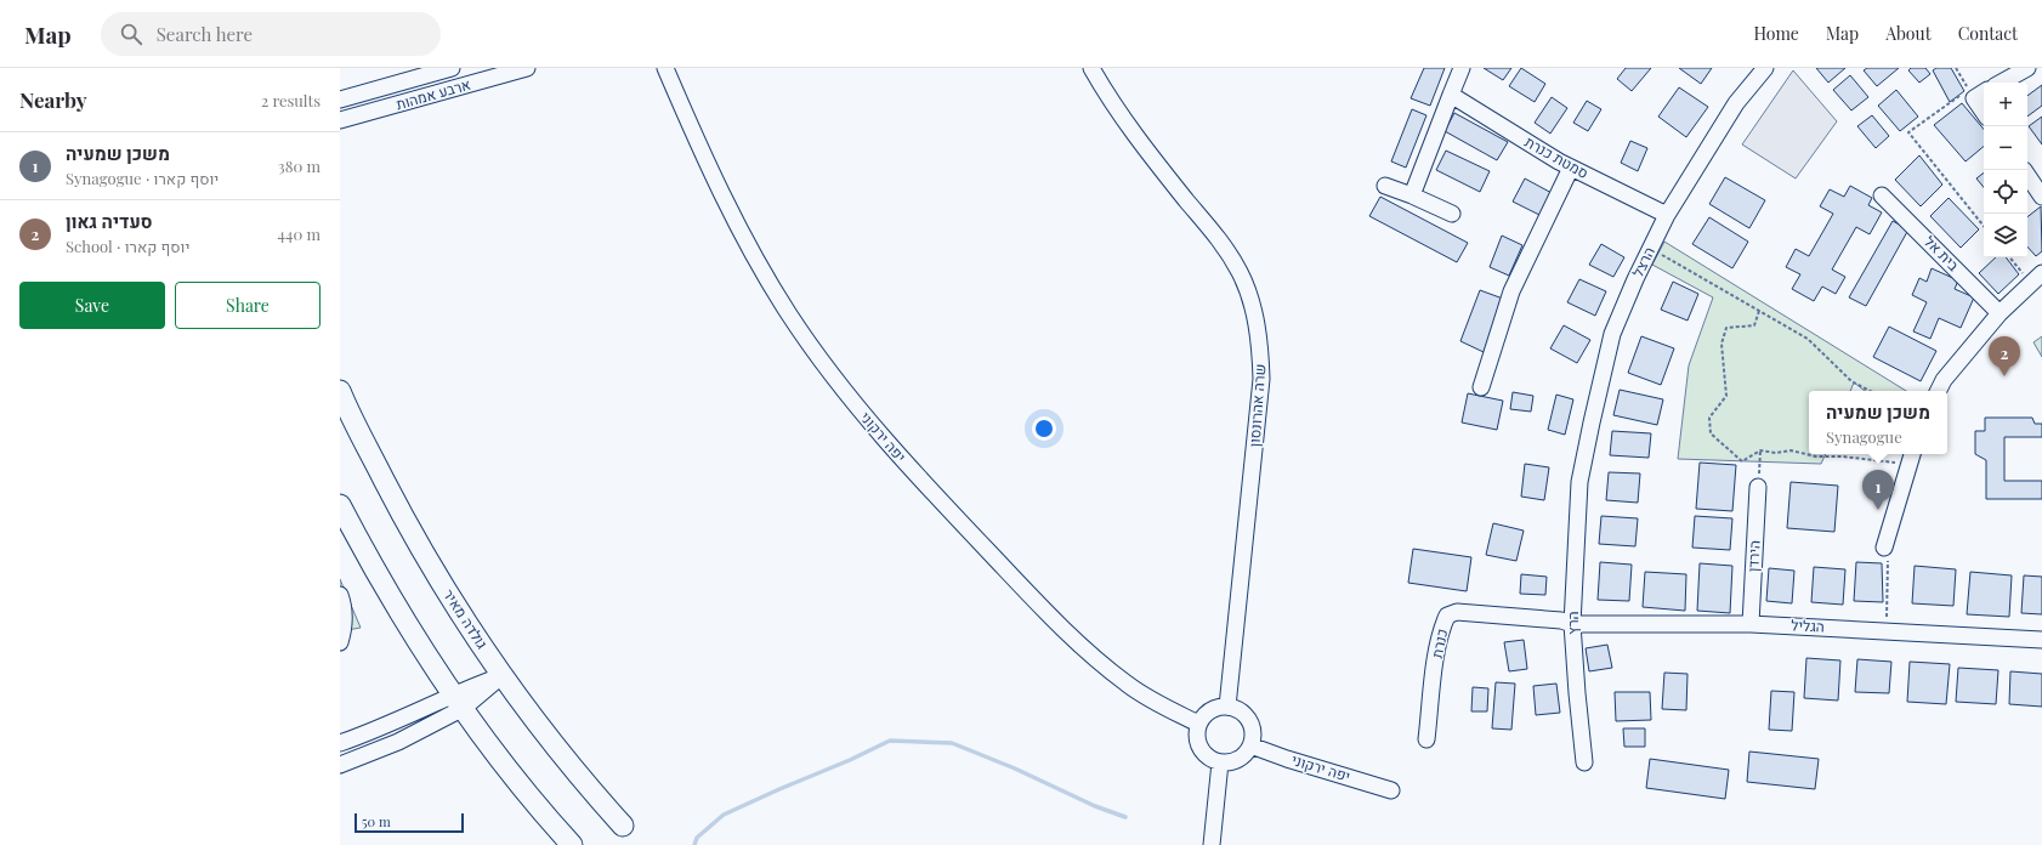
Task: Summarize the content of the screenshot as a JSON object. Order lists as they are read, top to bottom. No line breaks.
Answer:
{"streets":{"main road":["גולדה מאיר"],"street":["ארבע אמהות","סמטת כנרת","בית אל","הרצל","שרה אהרונסון","יפה ירקוני","הירדן","הרץ","הגליל","כנרת"]},"crossings":[["סמטת כנרת","הרצל"],["הרצל","הרץ"],["שרה אהרונסון","יפה ירקוני"],["הירדן","הגליל"],["הרץ","הגליל"],["הרץ","כנרת"],["הגליל","כנרת"]],"scale_bar":"50 m","page":{"header":"Map","search":"Search here","nav":["Home","Map","About","Contact"],"heading":["Nearby","2 results"],"map_buttons":["+","−"],"list":[{"mark":"1","name":"משכן שמעיה","note":"Synagogue · יוסף קארו","value":"380 m"},{"mark":"2","name":"סעדיה גאון","note":"School · יוסף קארו","value":"440 m"}],"buttons":["Save","Share"],"pins":["2","1"],"popup":["משכן שמעיה","Synagogue"],"scale":"50 m"}}
